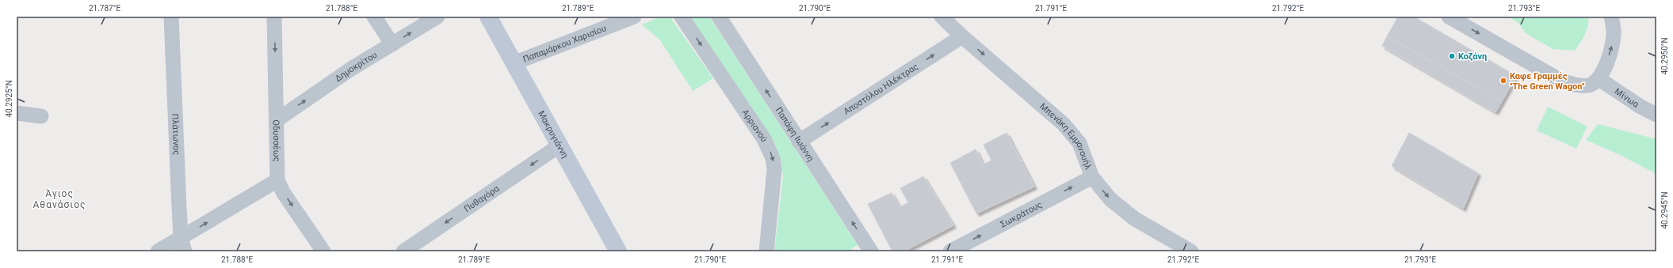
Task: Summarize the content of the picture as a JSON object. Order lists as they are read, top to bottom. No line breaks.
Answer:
{"streets":{"street":["Παπαμάρκου Χαρισίου","Δημοκρίτου","Αποστόλου Ηλέκτρας","Μίνωα","Αρριανού","Μακρυγιάννη","Πλάτωνος","Παπάφη Ιωάννη","Μπενάκη Εμμανουήλ","Οδυσσέως","Πυθαγόρα","Σωκράτους"]},"crossings":[["Παπαμάρκου Χαρισίου","Μακρυγιάννη"],["Δημοκρίτου","Οδυσσέως"],["Αποστόλου Ηλέκτρας","Παπάφη Ιωάννη"],["Αποστόλου Ηλέκτρας","Μπενάκη Εμμανουήλ"],["Μακρυγιάννη","Πυθαγόρα"],["Μπενάκη Εμμανουήλ","Σωκράτους"]],"one_way":["Δημοκρίτου","Αποστόλου Ηλέκτρας","Αρριανού","Παπάφη Ιωάννη","Μπενάκη Εμμανουήλ","Οδυσσέως","Πυθαγόρα","Σωκράτους"],"districts":["Άγιος Αθανάσιος"],"places":["Κοζάνη","Καφε Γραμμές \"The Green Wagon\""],"coordinates":["21.787°E","21.788°E","21.789°E","21.790°E","21.791°E","21.792°E","21.793°E","40.2950°N","40.2925°N","40.2945°N"]}
